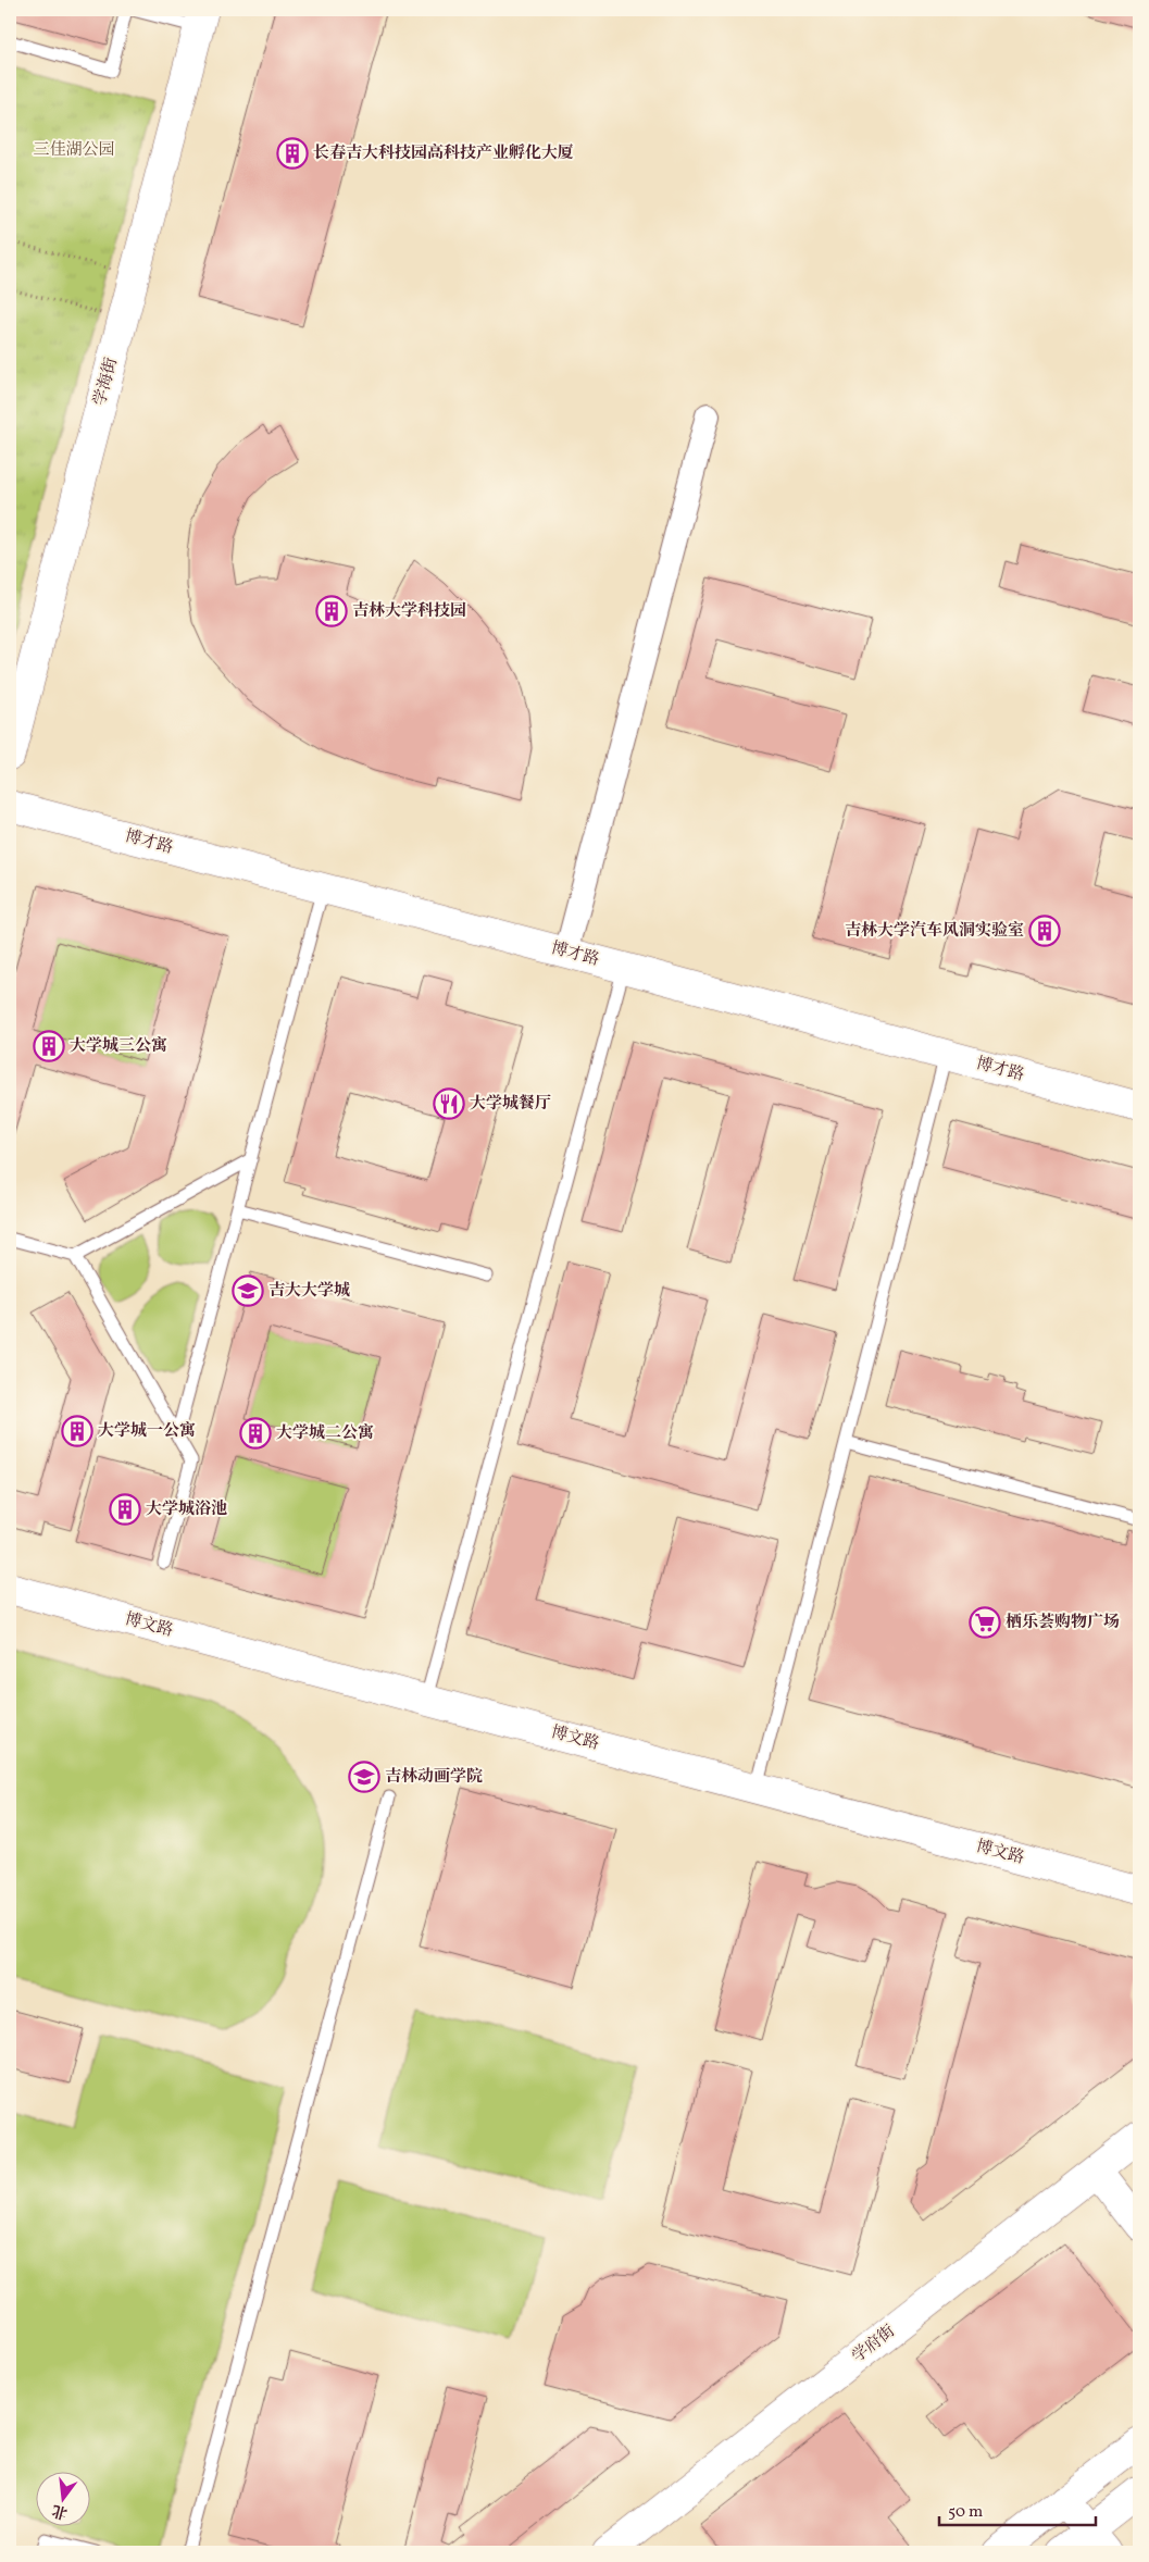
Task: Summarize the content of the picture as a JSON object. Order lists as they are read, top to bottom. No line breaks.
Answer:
{"streets":{"street":["学海街","博才路","博文路","学府街"]},"parks":["三佳湖公园"],"places":{"building":["长春吉大科技园高科技产业孵化大厦","吉林大学科技园","吉林大学汽车风洞实验室","大学城三公寓","大学城一公寓","大学城二公寓","大学城浴池"],"restaurant":["大学城餐厅"],"school or university":["吉大大学城","吉林动画学院"],"supermarket":["栖乐荟购物广场"]},"scale_bar":"50 m","north":"bottom"}
